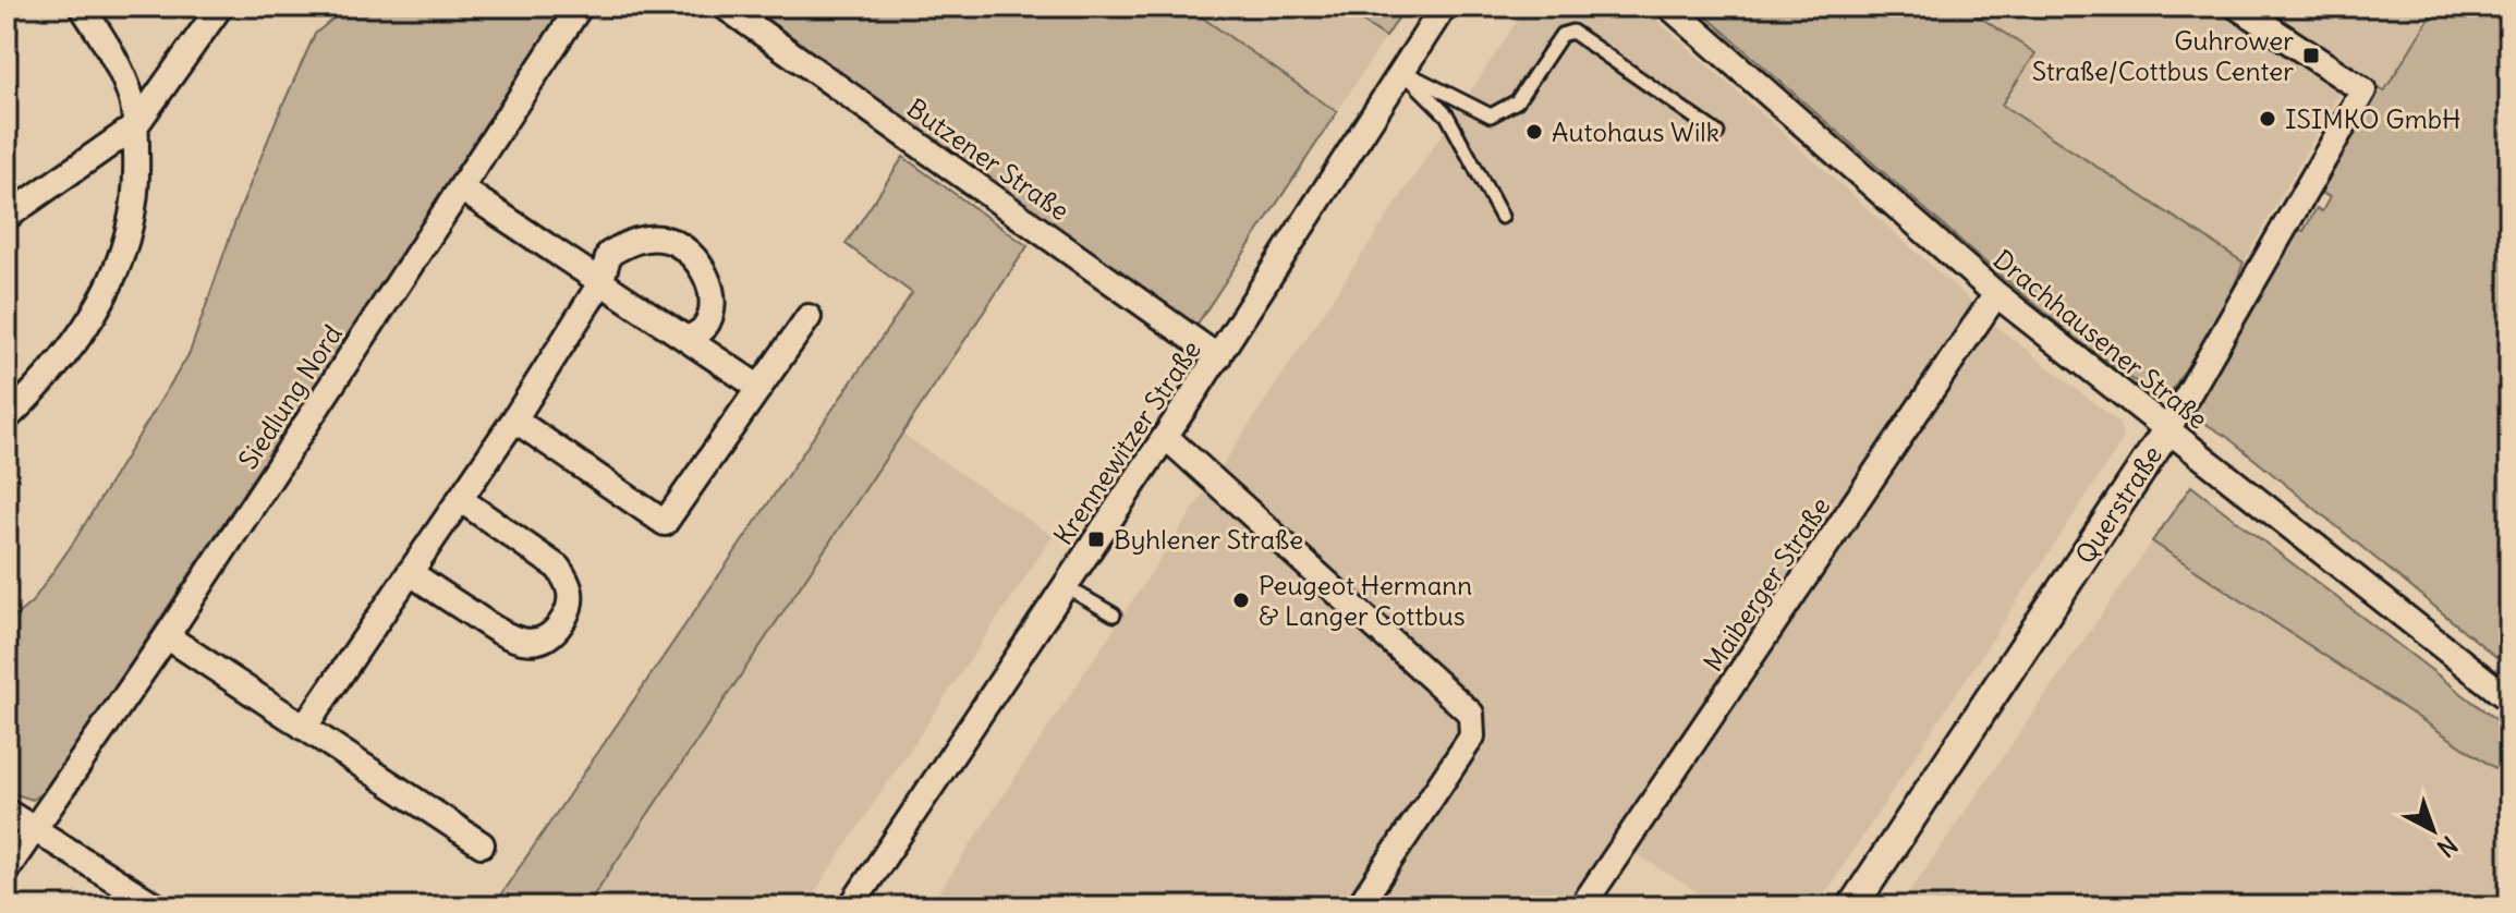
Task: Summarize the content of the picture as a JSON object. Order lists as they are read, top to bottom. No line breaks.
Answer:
{"streets":{"street":["Butzener Straße","Drachhausener Straße","Siedlung Nord","Krennewitzer Straße","Querstraße","Maiberger Straße"]},"crossings":[["Butzener Straße","Krennewitzer Straße"],["Drachhausener Straße","Querstraße"],["Drachhausener Straße","Maiberger Straße"]],"places":{"transit":["Guhrower Straße/Cottbus Center","Byhlener Straße"],"other":["ISIMKO GmbH","Autohaus Wilk","Peugeot Hermann & Langer Cottbus"]},"north":"bottom right"}
